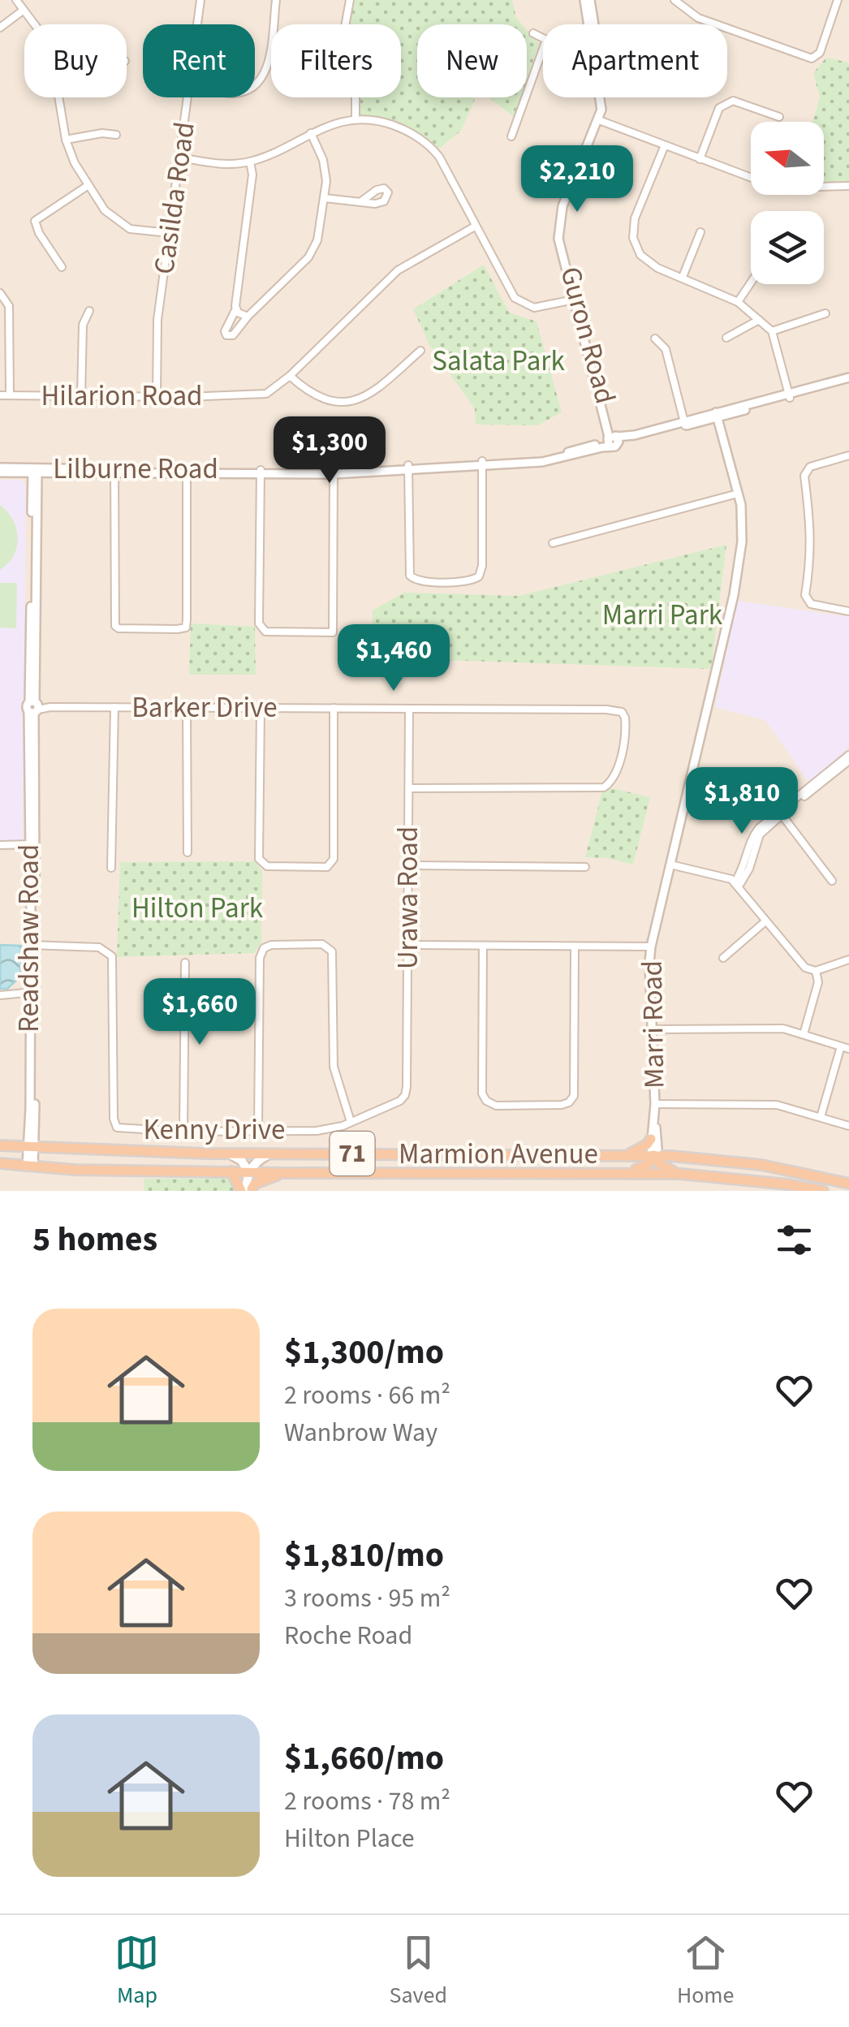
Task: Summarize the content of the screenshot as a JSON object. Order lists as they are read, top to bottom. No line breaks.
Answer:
{"streets":{"highway":["71","Marmion Avenue"],"street":["Casilda Road","Guron Road","Hilarion Road","Lilburne Road","Barker Drive","Urawa Road","Readshaw Road","Marri Road","Kenny Drive"]},"crossings":[["Casilda Road","Hilarion Road"],["Guron Road","Lilburne Road"],["Lilburne Road","Readshaw Road"],["Lilburne Road","Marri Road"],["Barker Drive","Urawa Road"],["Barker Drive","Readshaw Road"],["Urawa Road","Kenny Drive"],["Readshaw Road","Kenny Drive"],["Readshaw Road","Marmion Avenue"],["Marri Road","Marmion Avenue"]],"parks":["Salata Park","Marri Park","Hilton Park"],"north":"left","page":{"chip":["Buy","Rent","Filters","New","Apartment"],"price":["$2,210","$1,300","$1,460","$1,810","$1,660"],"heading":"5 homes","list":[{"name":"$1,300/mo","note":"2 rooms · 66 m² · Wanbrow Way"},{"name":"$1,810/mo","note":"3 rooms · 95 m² · Roche Road"},{"name":"$1,660/mo","note":"2 rooms · 78 m² · Hilton Place"}],"tabs":["Map","Saved","Home"]}}
